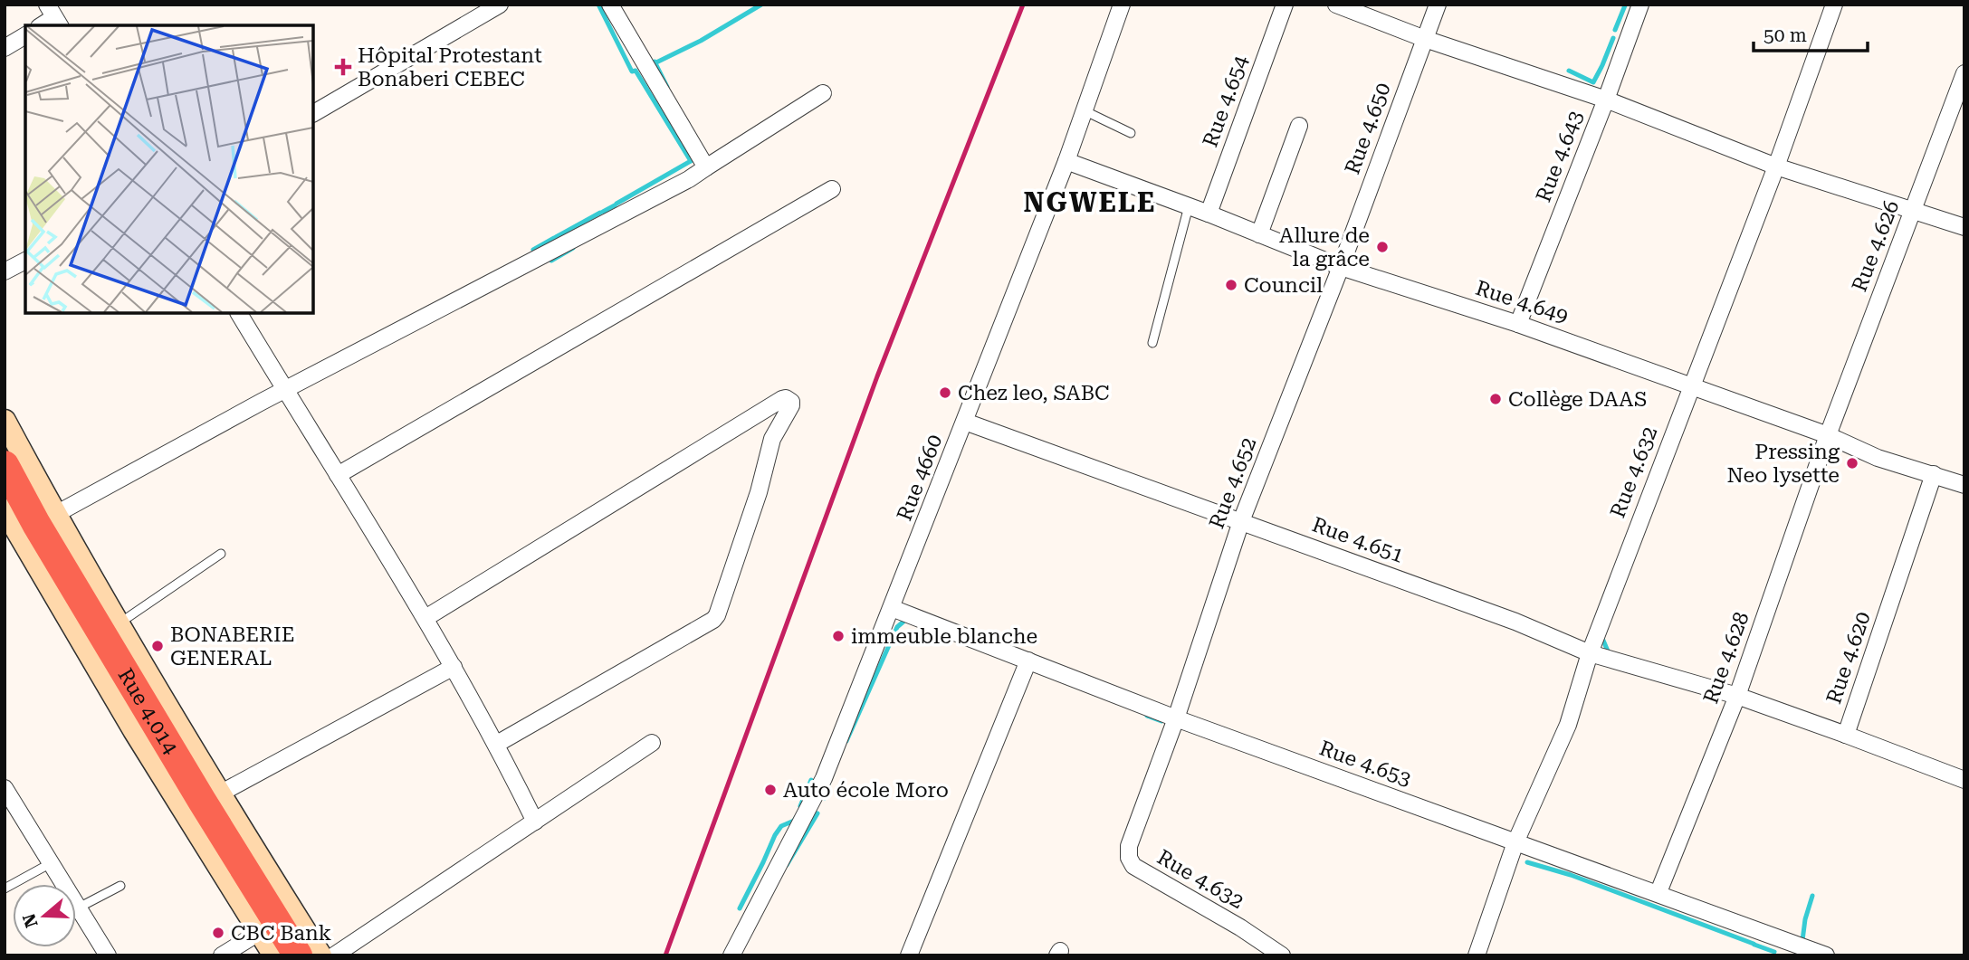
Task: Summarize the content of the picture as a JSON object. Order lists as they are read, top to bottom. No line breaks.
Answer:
{"streets":{"highway":["Rue 4.014"],"street":["Rue 4.654","Rue 4.650","Rue 4.643","Rue 4.626","Rue 4.649","Rue 4.632","Rue 4660","Rue 4.652","Rue 4.651","Rue 4.628","Rue 4.620","Rue 4.653"]},"crossings":[["Rue 4.654","Rue 4.649"],["Rue 4.650","Rue 4.649"],["Rue 4.650","Rue 4.652"],["Rue 4.643","Rue 4.649"],["Rue 4.626","Rue 4.649"],["Rue 4.626","Rue 4.628"],["Rue 4.649","Rue 4.632"],["Rue 4.649","Rue 4660"],["Rue 4.649","Rue 4.652"],["Rue 4.649","Rue 4.628"],["Rue 4.649","Rue 4.620"],["Rue 4.632","Rue 4.652"],["Rue 4.632","Rue 4.651"],["Rue 4.632","Rue 4.653"],["Rue 4660","Rue 4.651"],["Rue 4660","Rue 4.653"],["Rue 4.652","Rue 4.651"],["Rue 4.652","Rue 4.653"],["Rue 4.651","Rue 4.628"],["Rue 4.651","Rue 4.620"],["Rue 4.628","Rue 4.653"]],"districts":["NGWELE"],"places":{"health":["Hôpital Protestant Bonaberi CEBEC"],"other":["Allure de la grâce","Council","Chez leo, SABC","Collège DAAS","Pressing Neo lysette","immeuble blanche","BONABERIE GENERAL","Auto école Moro","CBC Bank"]},"scale_bar":"50 m","north":"left"}
